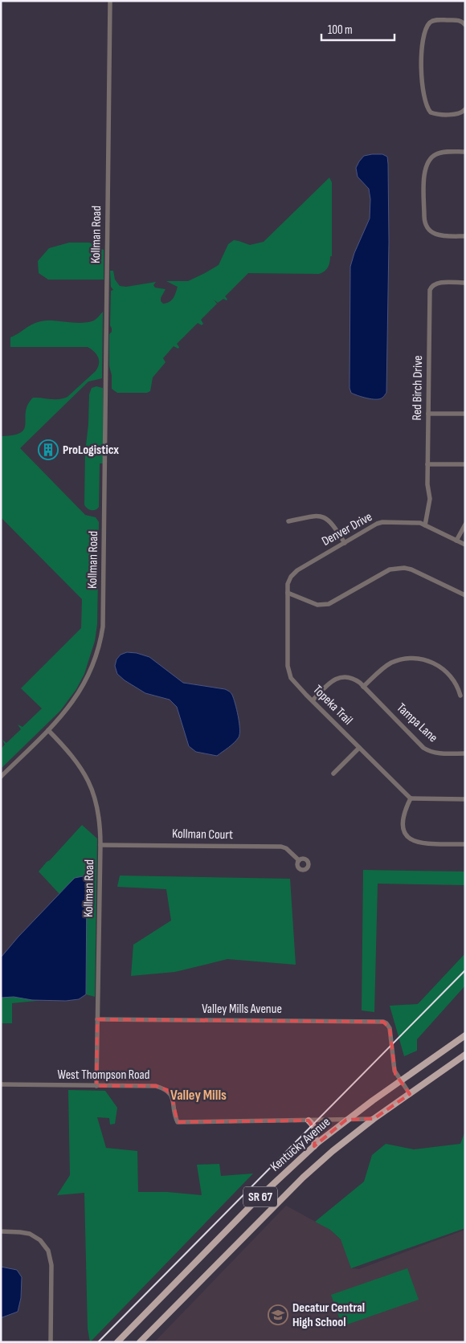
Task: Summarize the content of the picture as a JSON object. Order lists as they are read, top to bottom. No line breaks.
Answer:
{"streets":{"main road":["Kentucky Avenue","SR 67"],"street":["Kollman Road","Red Birch Drive","Denver Drive","Topeka Trail","Tampa Lane","Kollman Court","Valley Mills Avenue","West Thompson Road"]},"crossings":[["Kollman Road","Kollman Court"],["Kollman Road","Valley Mills Avenue"],["Kollman Road","West Thompson Road"],["Red Birch Drive","Denver Drive"],["Denver Drive","Topeka Trail"],["Topeka Trail","Tampa Lane"],["Valley Mills Avenue","Kentucky Avenue"],["West Thompson Road","Kentucky Avenue"]],"districts":["Valley Mills"],"places":{"building":["ProLogisticx"],"school or university":["Decatur Central High School"]},"scale_bar":"100 m"}
